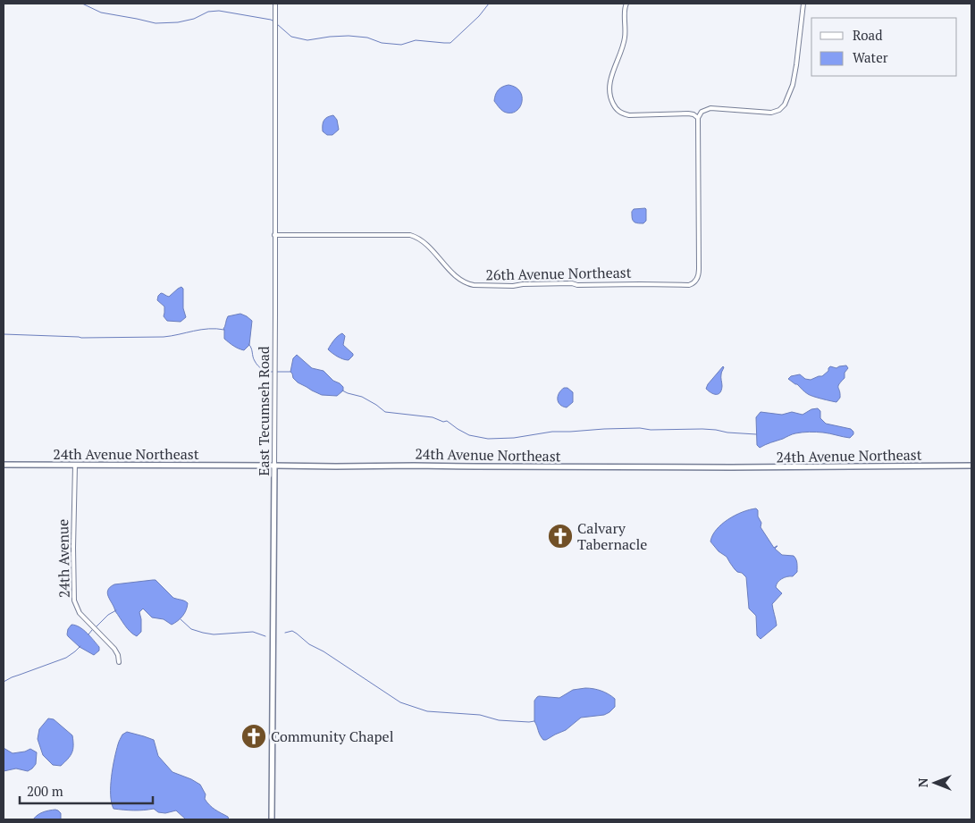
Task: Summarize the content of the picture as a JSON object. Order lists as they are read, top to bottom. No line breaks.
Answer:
{"streets":{"street":["26th Avenue Northeast","East Tecumseh Road","24th Avenue Northeast","24th Avenue"]},"crossings":[["26th Avenue Northeast","East Tecumseh Road"],["East Tecumseh Road","24th Avenue Northeast"],["24th Avenue Northeast","24th Avenue"]],"places":{"church":["Calvary Tabernacle","Community Chapel"]},"legend":["Road","Water"],"scale_bar":"200 m","north":"left"}
